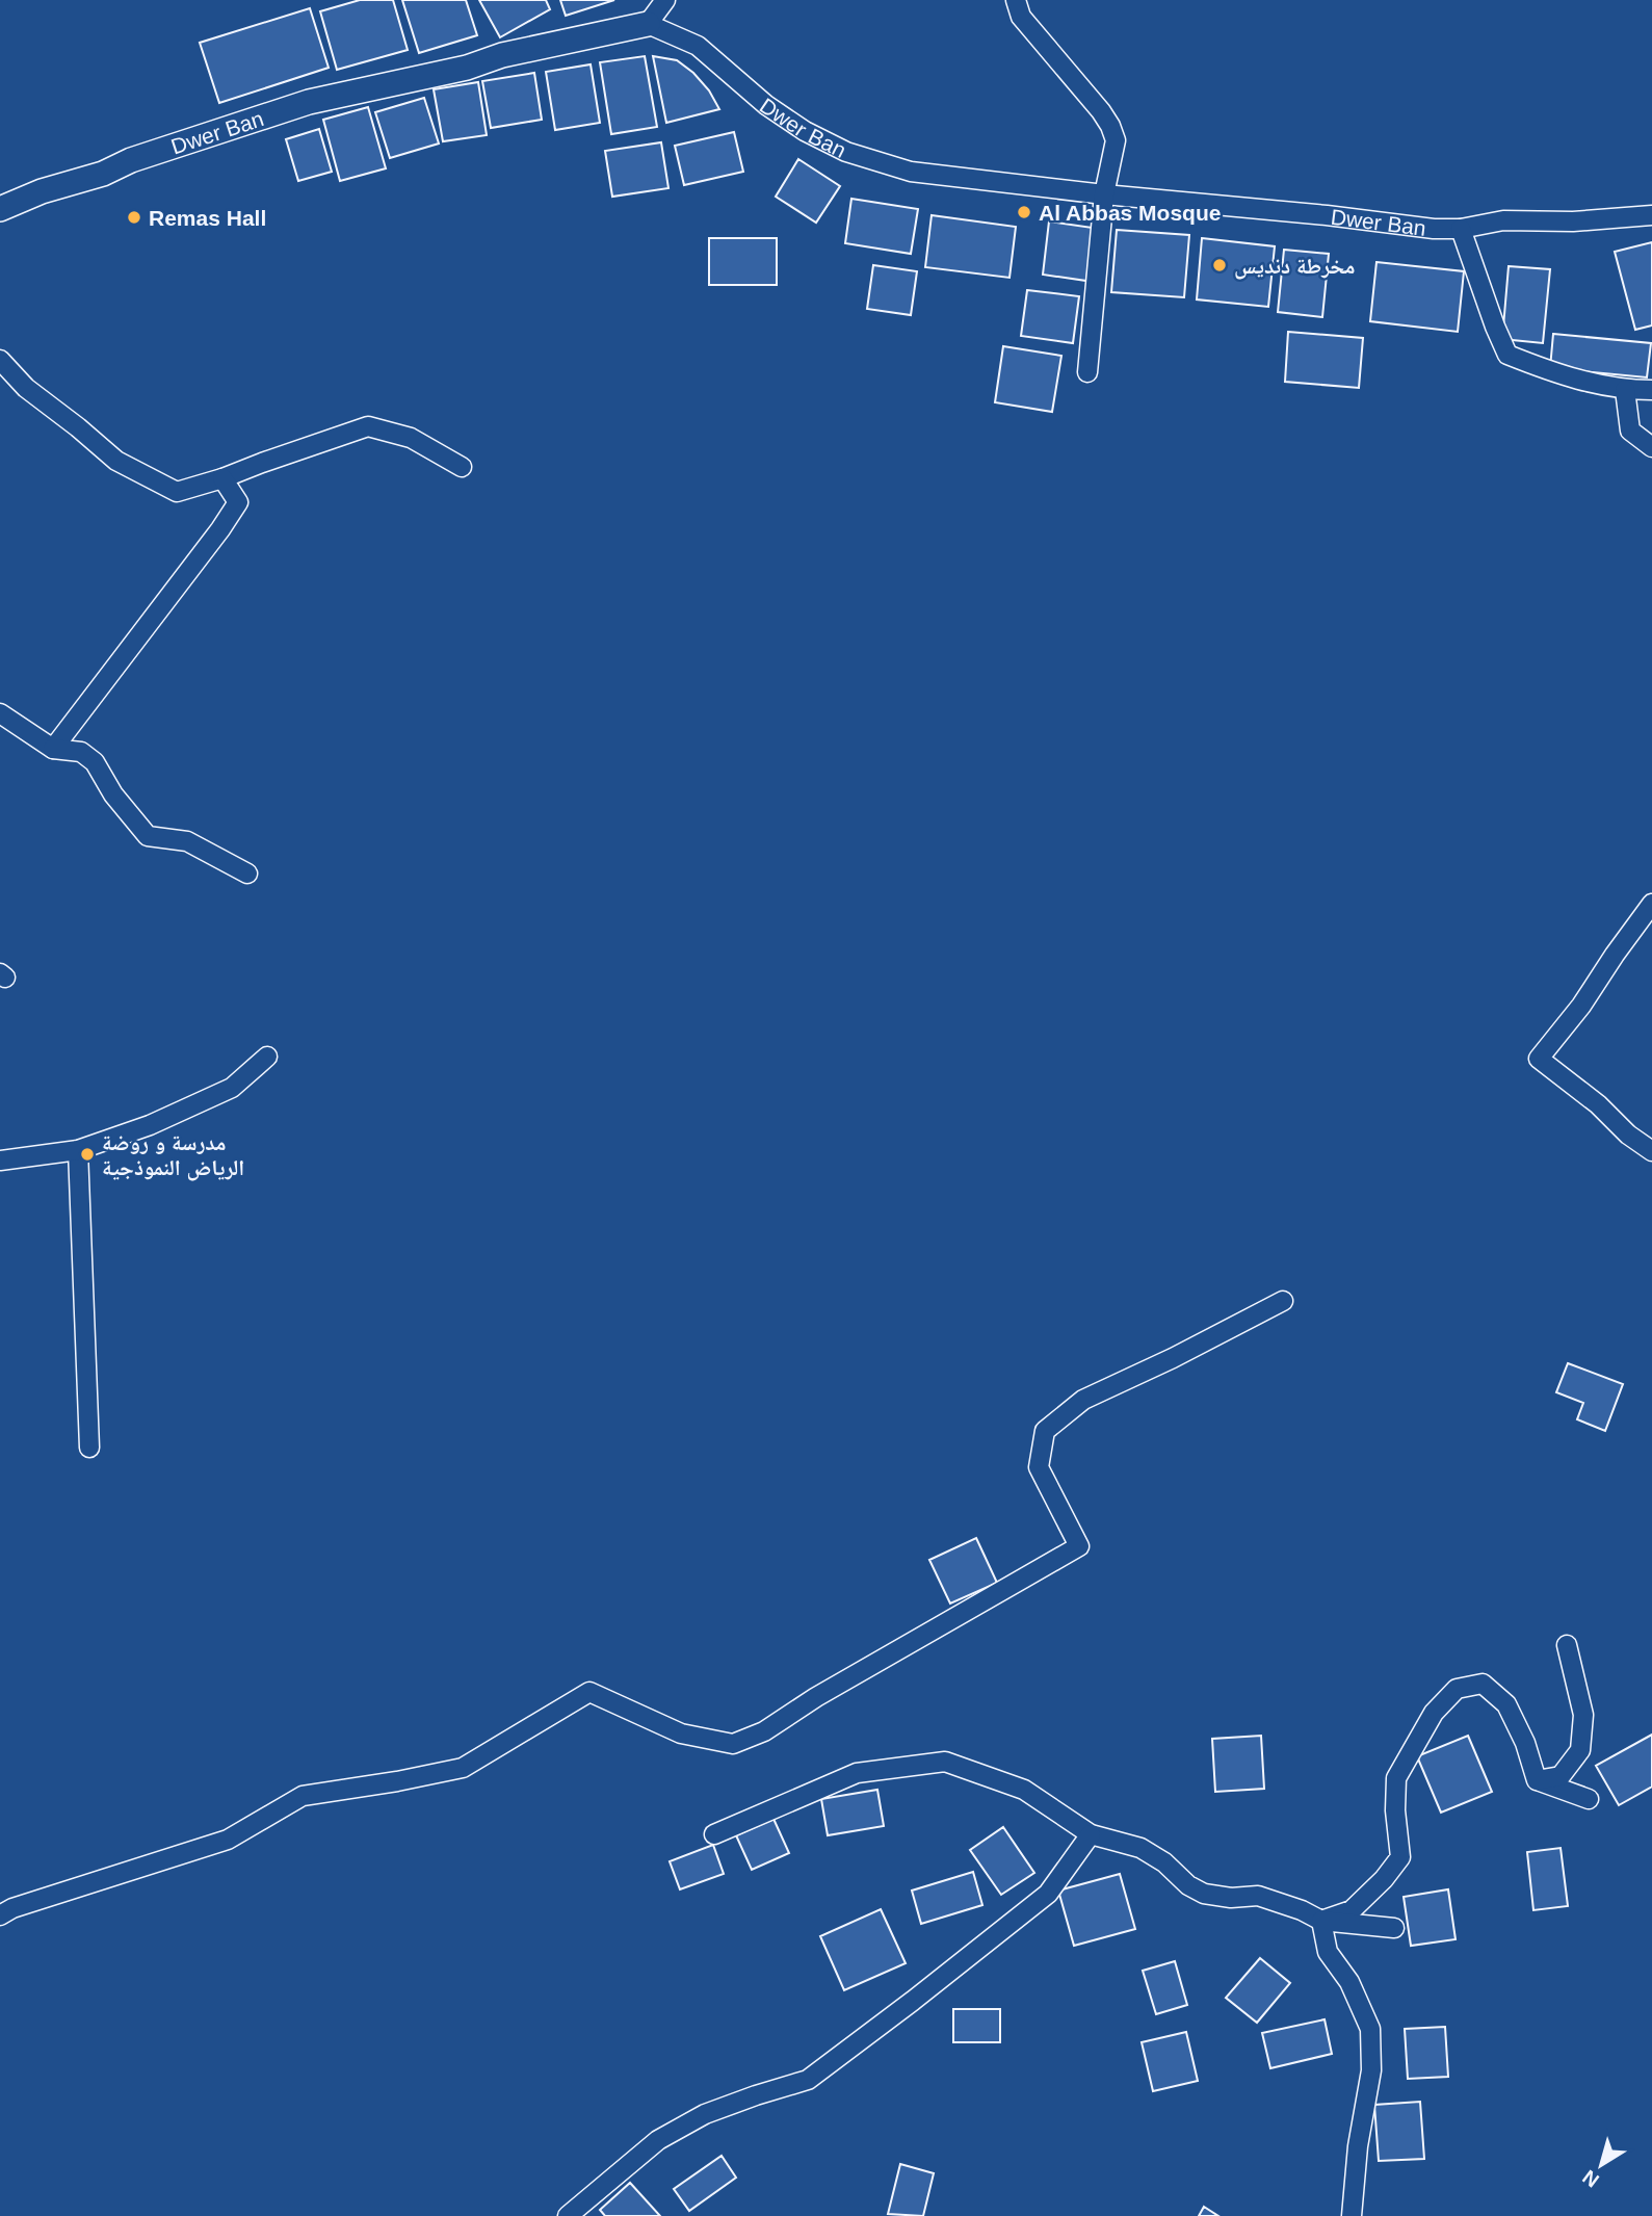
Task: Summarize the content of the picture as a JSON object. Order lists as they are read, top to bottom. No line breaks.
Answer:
{"streets":{"street":["Dwer Ban"]},"places":["Al Abbas Mosque","Remas Hall","مخرطة دنديس","مدرسة و روضة الرياض النموذجية"],"north":"bottom left"}
